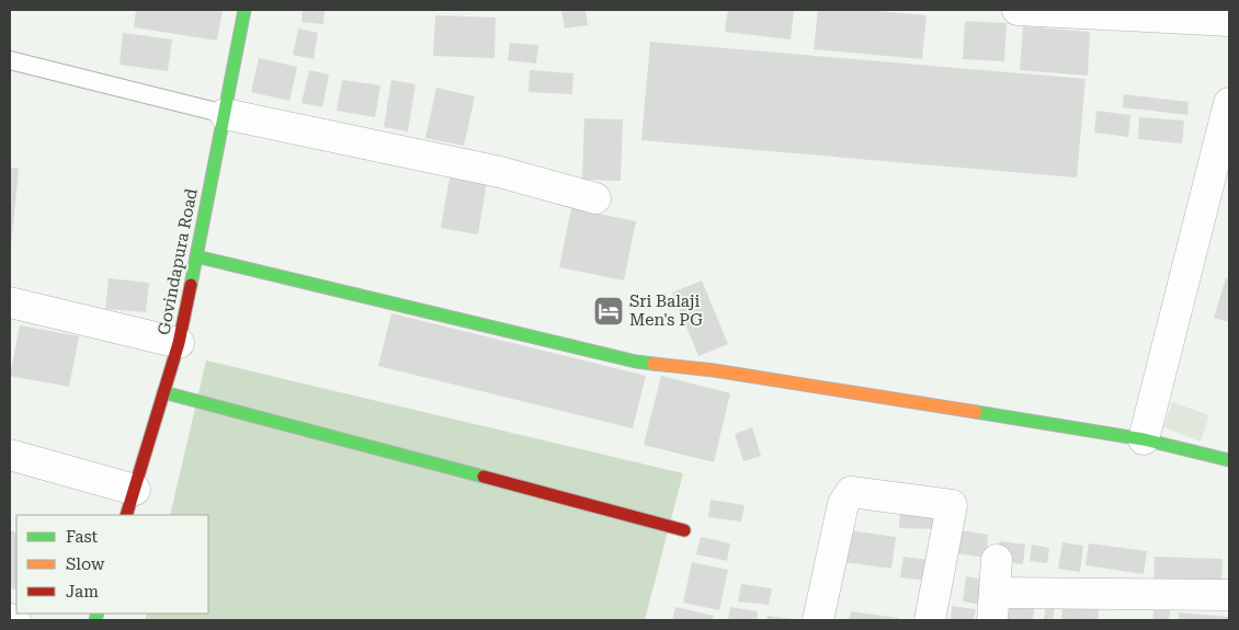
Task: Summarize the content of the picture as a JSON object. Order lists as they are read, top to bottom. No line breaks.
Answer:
{"streets":{"street":["Govindapura Road"]},"places":{"hotel":["Sri Balaji Men's PG"]},"legend":["Fast","Slow","Jam"]}
